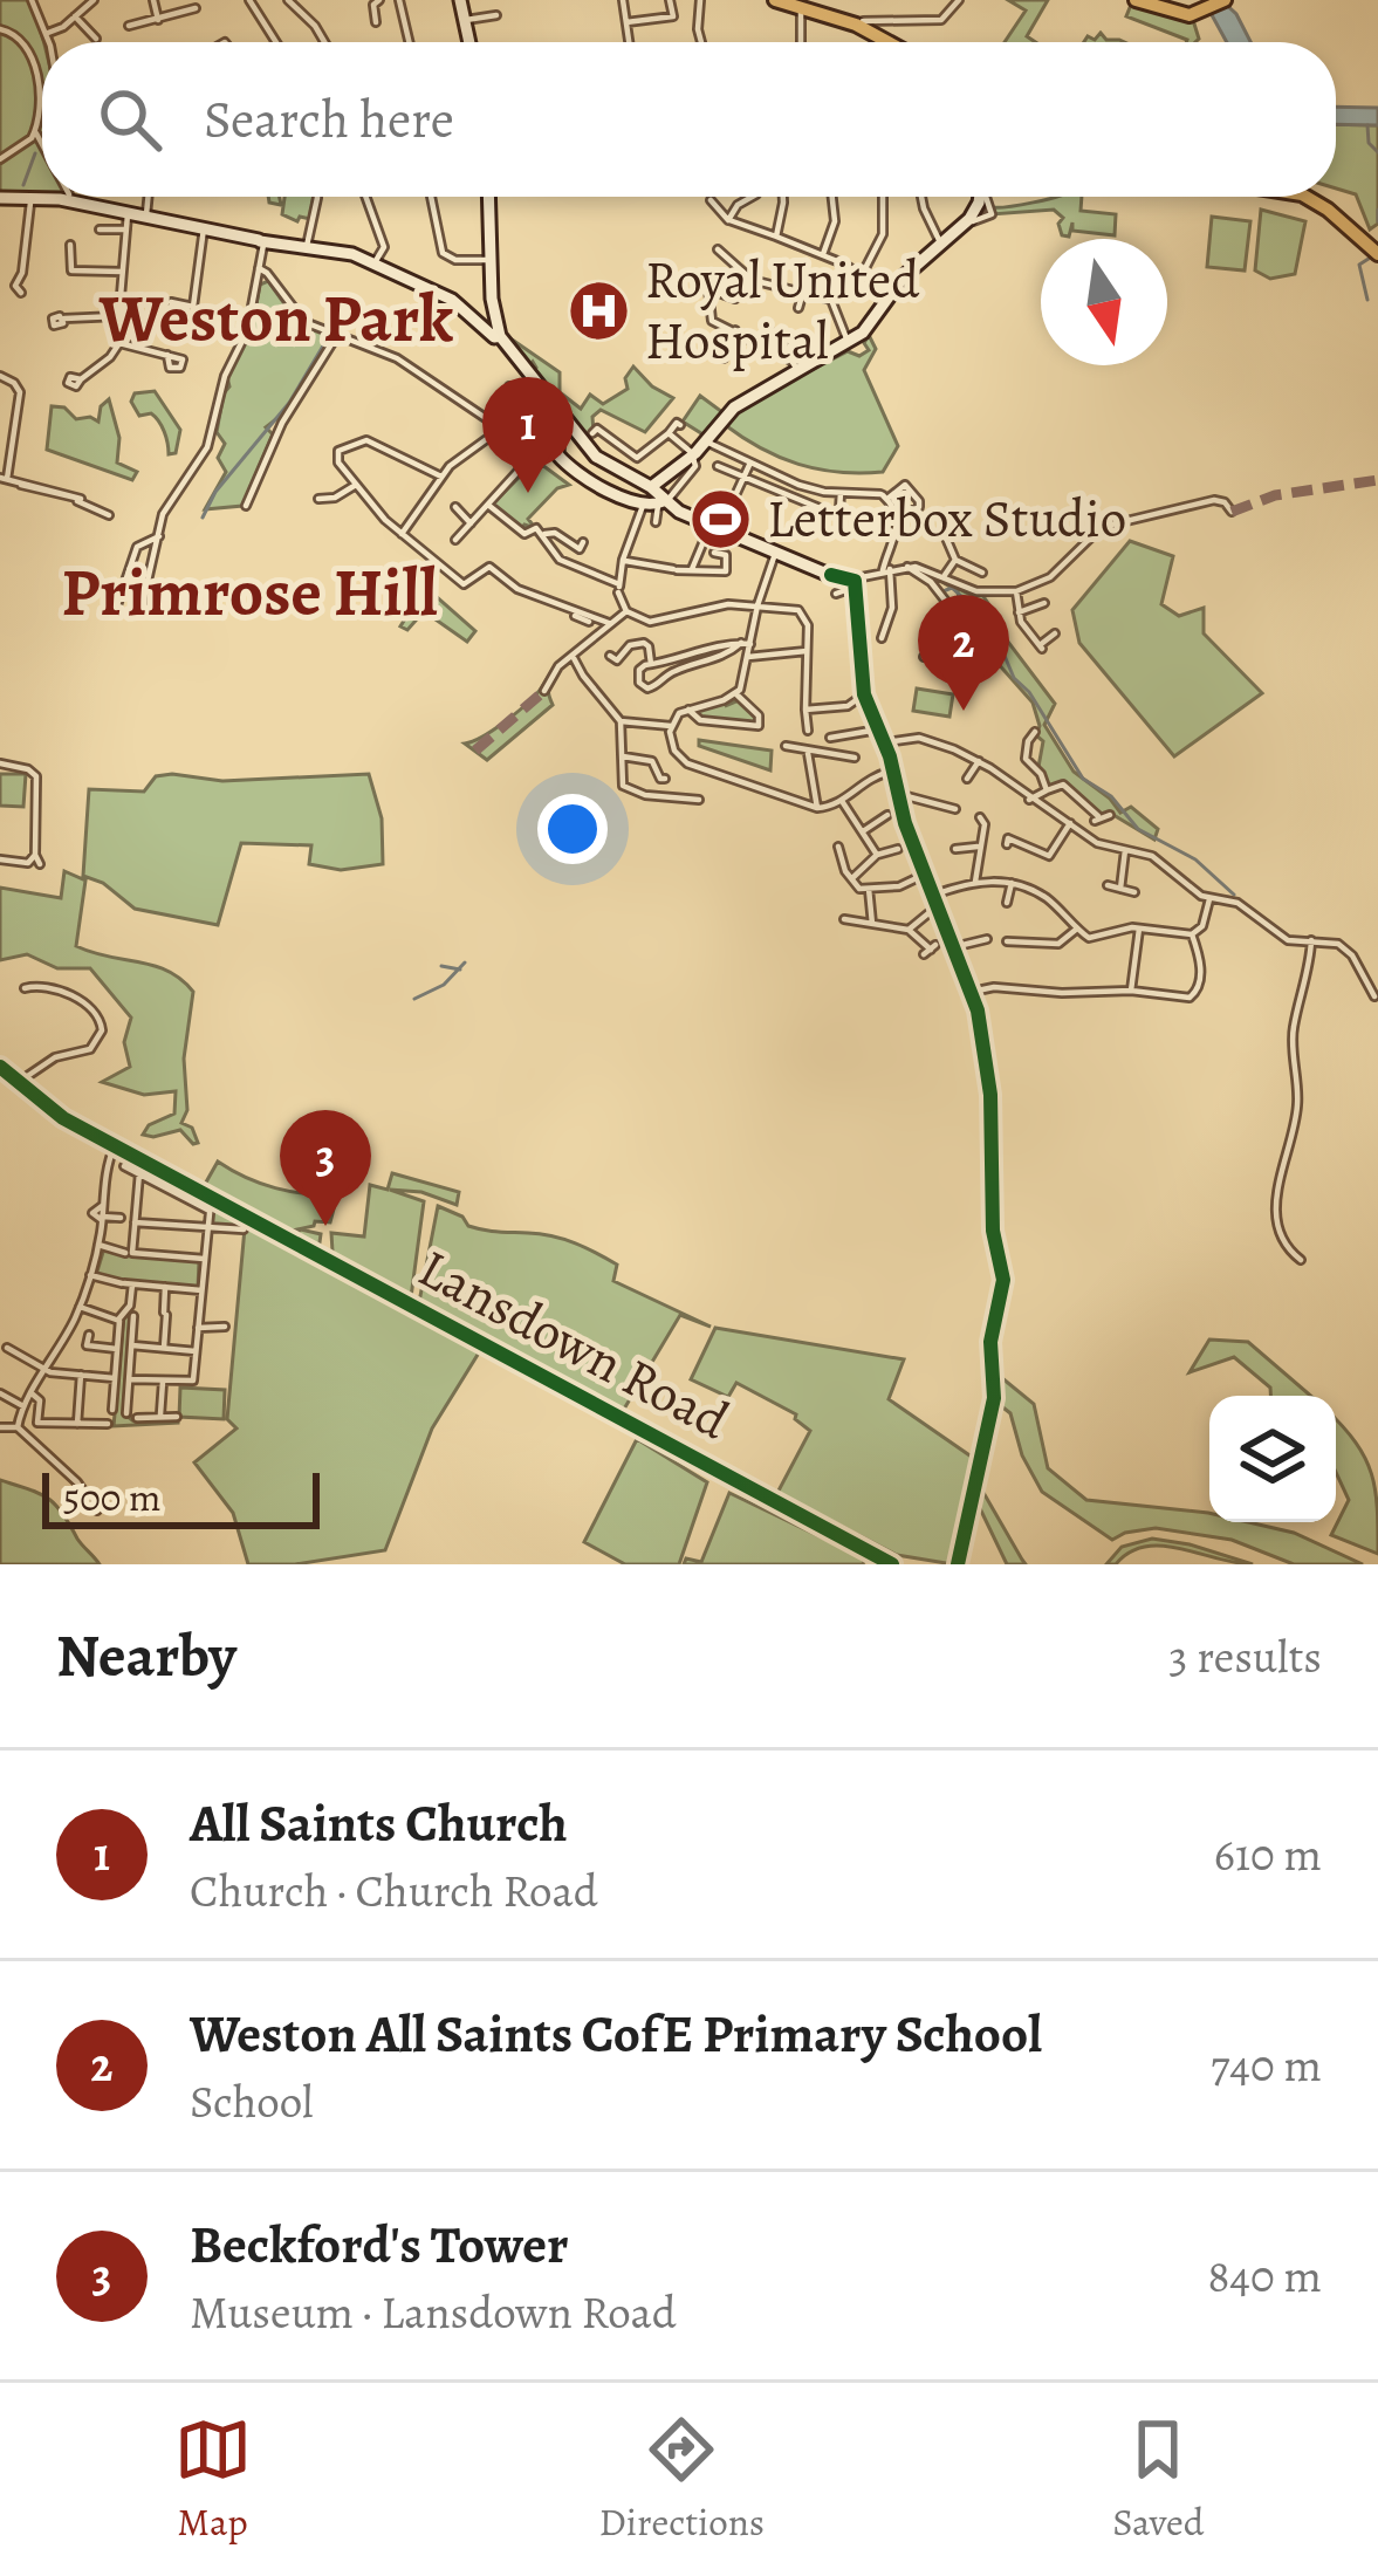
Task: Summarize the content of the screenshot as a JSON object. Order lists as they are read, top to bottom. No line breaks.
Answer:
{"streets":{"street":["Lansdown Road"]},"districts":["Weston Park","Primrose Hill"],"places":{"hospital":["Royal United Hospital"],"sports":["Letterbox Studio"]},"scale_bar":"500 m","north":"bottom","page":{"search":"Search here","pins":["1","2","3"],"scale":"500 m","heading":["Nearby","3 results"],"list":[{"mark":"1","name":"All Saints Church","note":"Church · Church Road","value":"610 m"},{"mark":"2","name":"Weston All Saints CofE Primary School","note":"School","value":"740 m"},{"mark":"3","name":"Beckford's Tower","note":"Museum · Lansdown Road","value":"840 m"}],"nav":["Map","Directions","Saved"]}}
